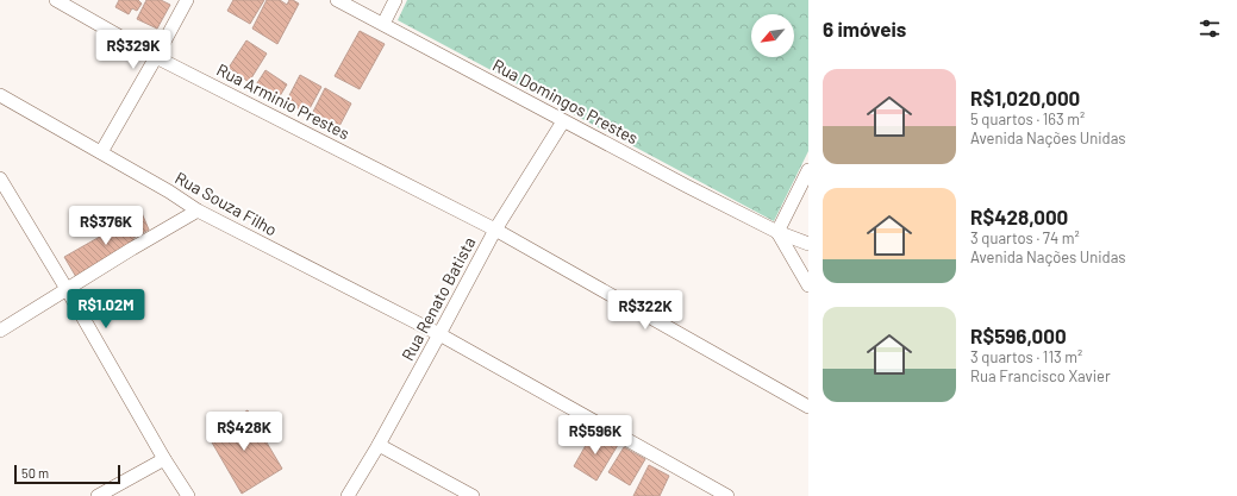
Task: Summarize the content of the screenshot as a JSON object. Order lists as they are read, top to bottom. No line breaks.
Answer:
{"streets":{"street":["Rua Arminio Prestes","Rua Domingos Prestes","Rua Souza Filho","Rua Renato Batista"]},"crossings":[["Rua Arminio Prestes","Rua Renato Batista"],["Rua Domingos Prestes","Rua Renato Batista"],["Rua Souza Filho","Rua Renato Batista"]],"scale_bar":"50 m","north":"bottom left","page":{"heading":"6 imóveis","price":["R$329K","R$376K","R$1.02M","R$322K","R$428K","R$596K"],"list":[{"name":"R$1,020,000","note":"5 quartos · 163 m² · Avenida Nações Unidas"},{"name":"R$428,000","note":"3 quartos · 74 m² · Avenida Nações Unidas"},{"name":"R$596,000","note":"3 quartos · 113 m² · Rua Francisco Xavier"}],"scale":"50 m"}}
